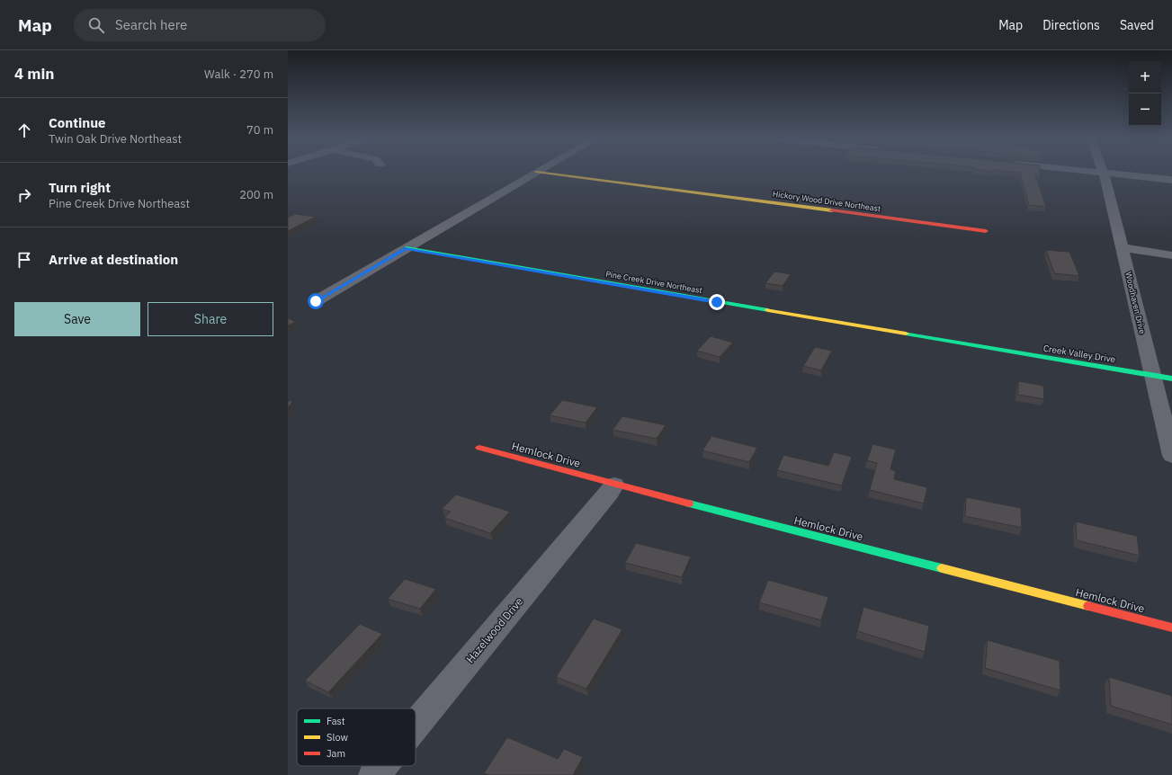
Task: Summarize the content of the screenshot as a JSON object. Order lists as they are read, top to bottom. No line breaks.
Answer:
{"streets":{"street":["Hickory Wood Drive Northeast","Pine Creek Drive Northeast","Woodhaven Drive","Creek Valley Drive","Hemlock Drive","Hazelwood Drive"]},"crossings":[["Pine Creek Drive Northeast","Creek Valley Drive"],["Woodhaven Drive","Creek Valley Drive"],["Hemlock Drive","Hazelwood Drive"]],"legend":["Fast","Slow","Jam"],"page":{"header":"Map","search":"Search here","nav":["Map","Directions","Saved"],"heading":["4 min","Walk · 270 m"],"map_buttons":["+","−"],"list":[["Continue","Twin Oak Drive Northeast","70 m"],["Turn right","Pine Creek Drive Northeast","200 m"],"Arrive at destination"],"buttons":["Save","Share"]}}
